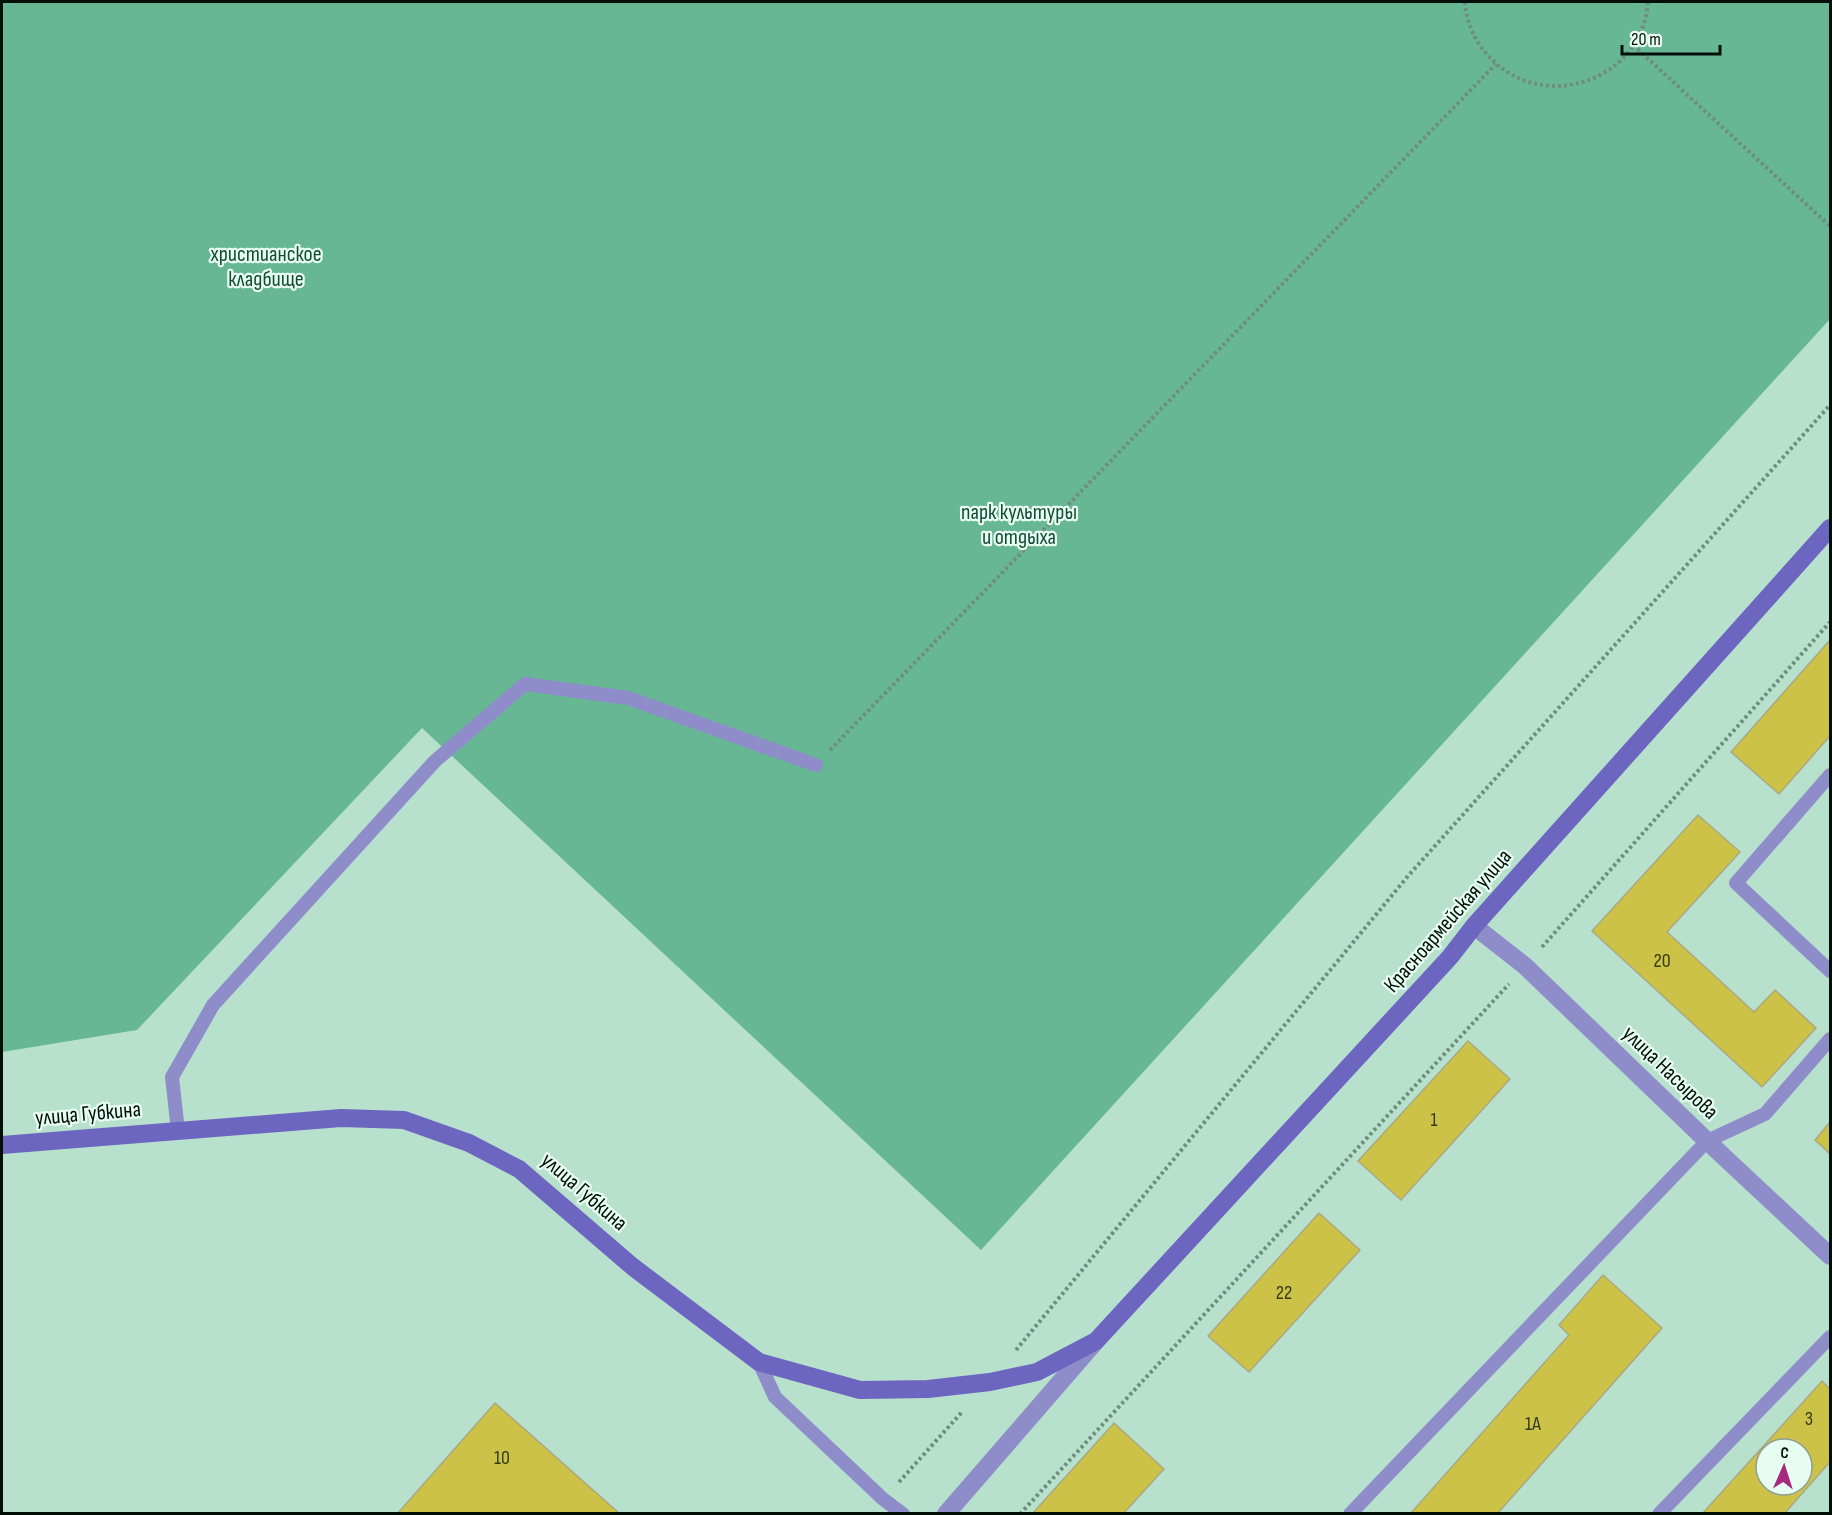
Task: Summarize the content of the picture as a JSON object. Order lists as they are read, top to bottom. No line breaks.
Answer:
{"streets":{"street":["Красноармейская улица","улица Насырова","улица Губкина"]},"crossings":[["Красноармейская улица","улица Насырова"],["Красноармейская улица","улица Губкина"]],"parks":["христианское кладбище","парк культуры и отдыха"],"house_numbers":["20","1","22","3","1А","10"],"scale_bar":"20 m","north":"top"}
